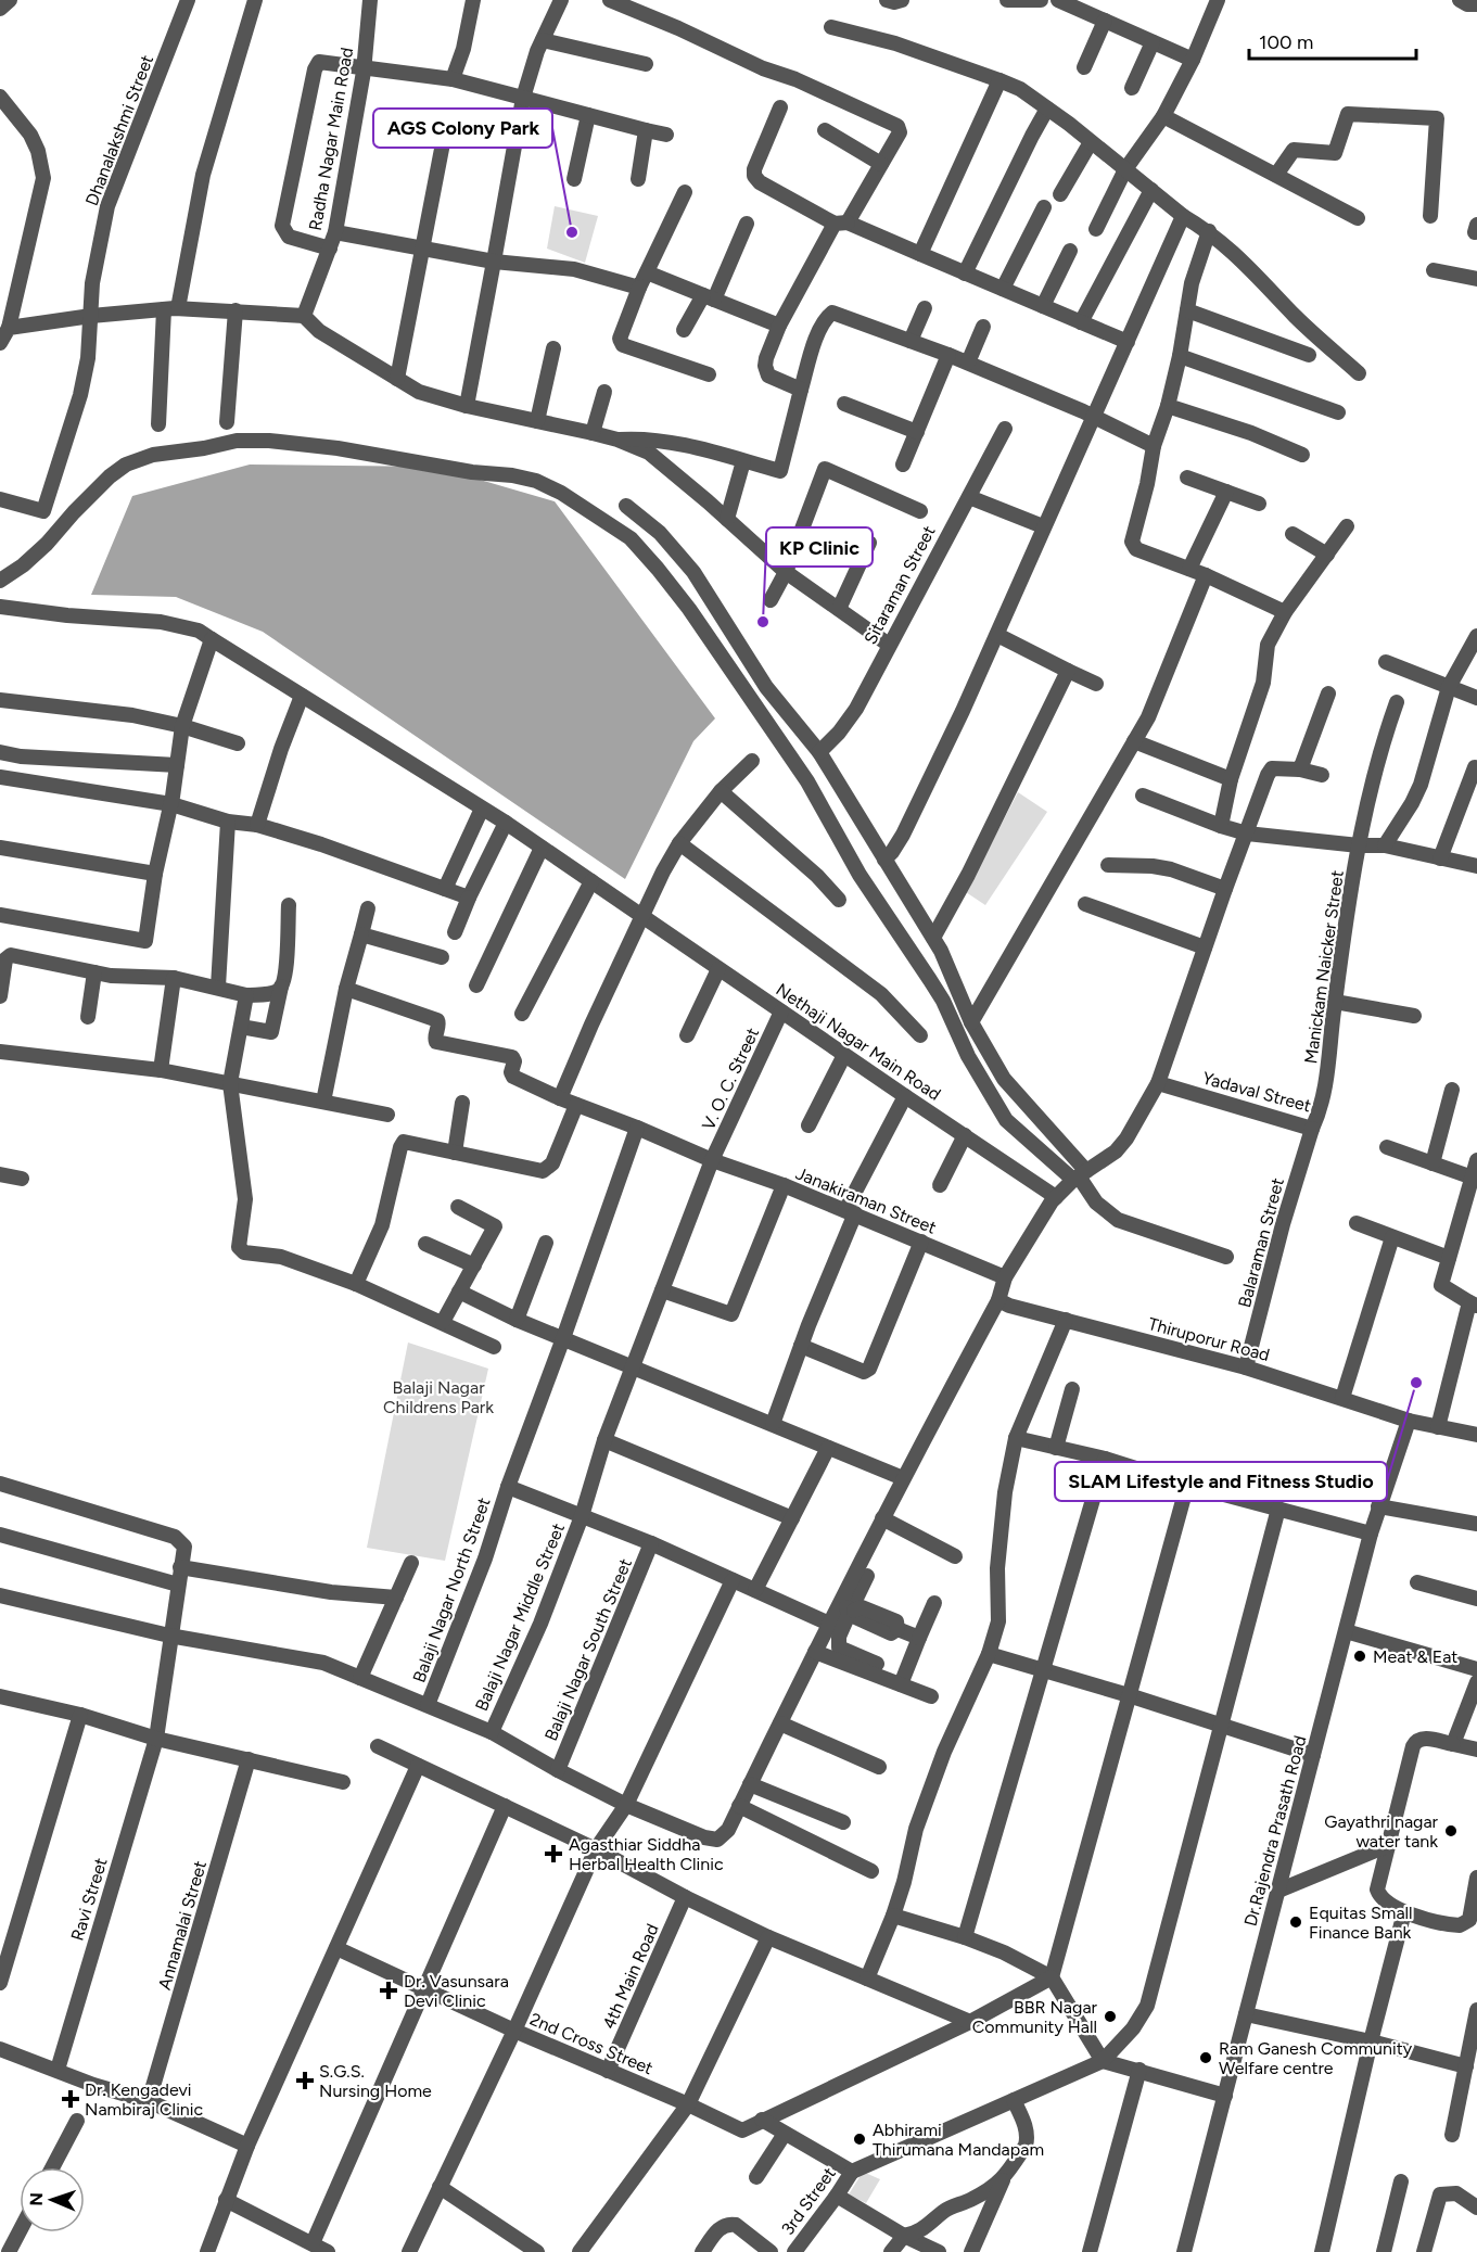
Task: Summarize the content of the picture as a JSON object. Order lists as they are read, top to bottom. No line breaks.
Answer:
{"streets":{"street":["Dhanalakshmi Street","Radha Nagar Main Road","Sitaraman Street","Manickam Naicker Street","Nethaji Nagar Main Road","V. O. C. Street","Yadaval Street","Janakiraman Street","Balaraman Street","Thiruporur Road","Balaji Nagar North Street","Balaji Nagar Middle Street","Balaji Nagar South Street","Dr.Rajendra Prasath Road","Ravi Street","Annamalai Street","4th Main Road","2nd Cross Street","3rd Street"]},"crossings":[["Manickam Naicker Street","Yadaval Street"],["Nethaji Nagar Main Road","V. O. C. Street"],["V. O. C. Street","Janakiraman Street"],["V. O. C. Street","Balaji Nagar Middle Street"],["Yadaval Street","Balaraman Street"],["Janakiraman Street","Balaji Nagar North Street"],["Balaraman Street","Thiruporur Road"],["Thiruporur Road","Dr.Rajendra Prasath Road"],["4th Main Road","2nd Cross Street"]],"parks":["Balaji Nagar Childrens Park"],"places":{"other":["AGS Colony Park","KP Clinic","SLAM Lifestyle and Fitness Studio","Meat & Eat","Gayathri nagar water tank","Equitas Small Finance Bank","BBR Nagar Community Hall","Ram Ganesh Community Welfare centre","Abhirami Thirumana Mandapam"],"health":["Agasthiar Siddha Herbal Health Clinic","Dr. Vasunsara Devi Clinic","S.G.S. Nursing Home","Dr. Kengadevi Nambiraj Clinic"]},"scale_bar":"100 m","north":"left"}
